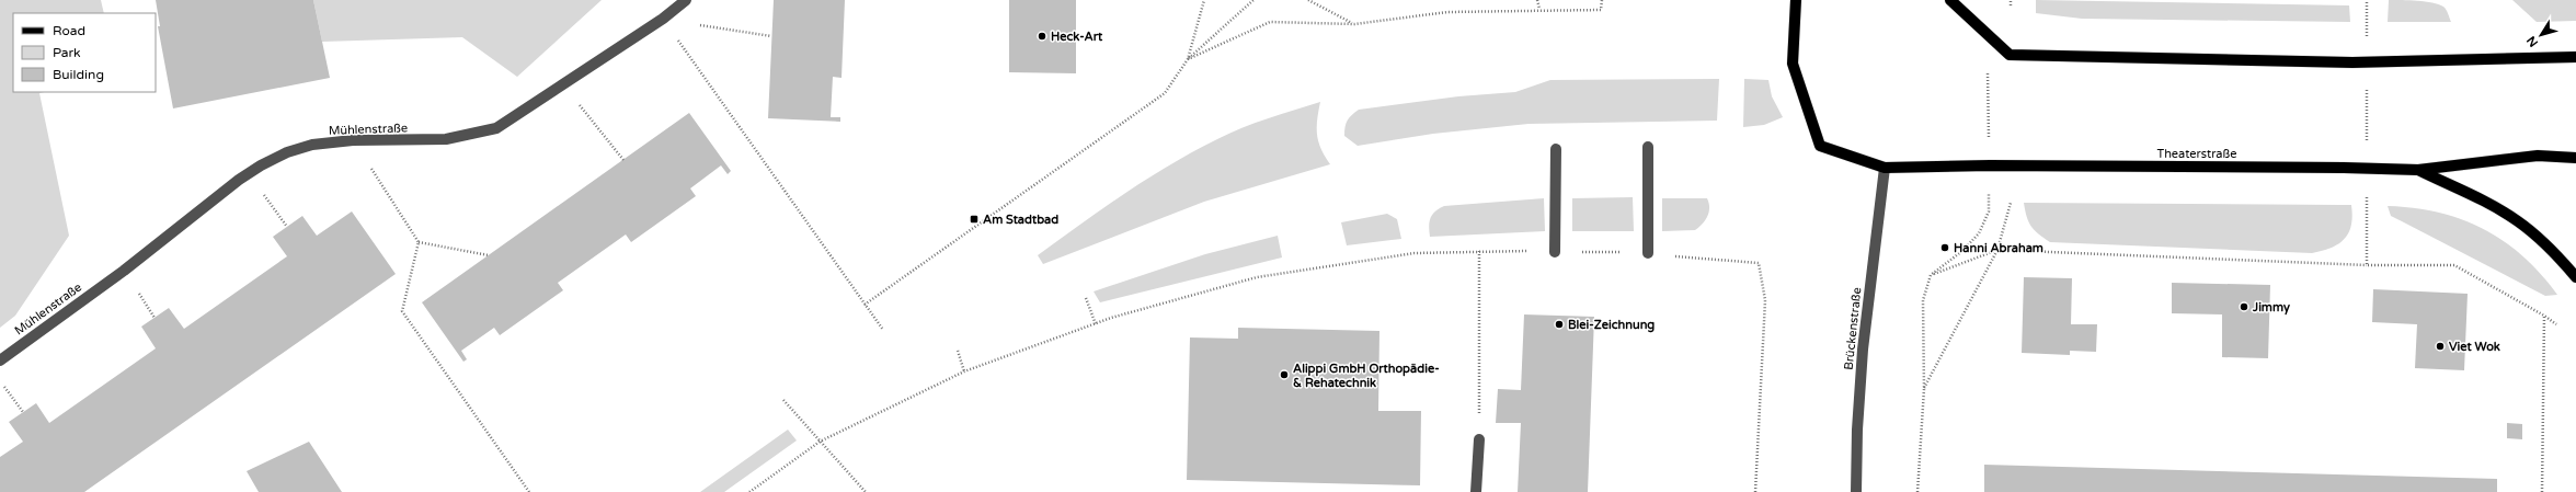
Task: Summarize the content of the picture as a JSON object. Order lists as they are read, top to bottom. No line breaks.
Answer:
{"streets":{"main road":["Theaterstraße"],"street":["Mühlenstraße","Brückenstraße"]},"crossings":[["Theaterstraße","Brückenstraße"]],"places":{"other":["Heck-Art","Hanni Abraham","Jimmy","Blei-Zeichnung","Viet Wok","Alippi GmbH Orthopädie- & Rehatechnik"],"transit":["Am Stadtbad"]},"legend":["Road","Park","Building"],"north":"bottom left"}
